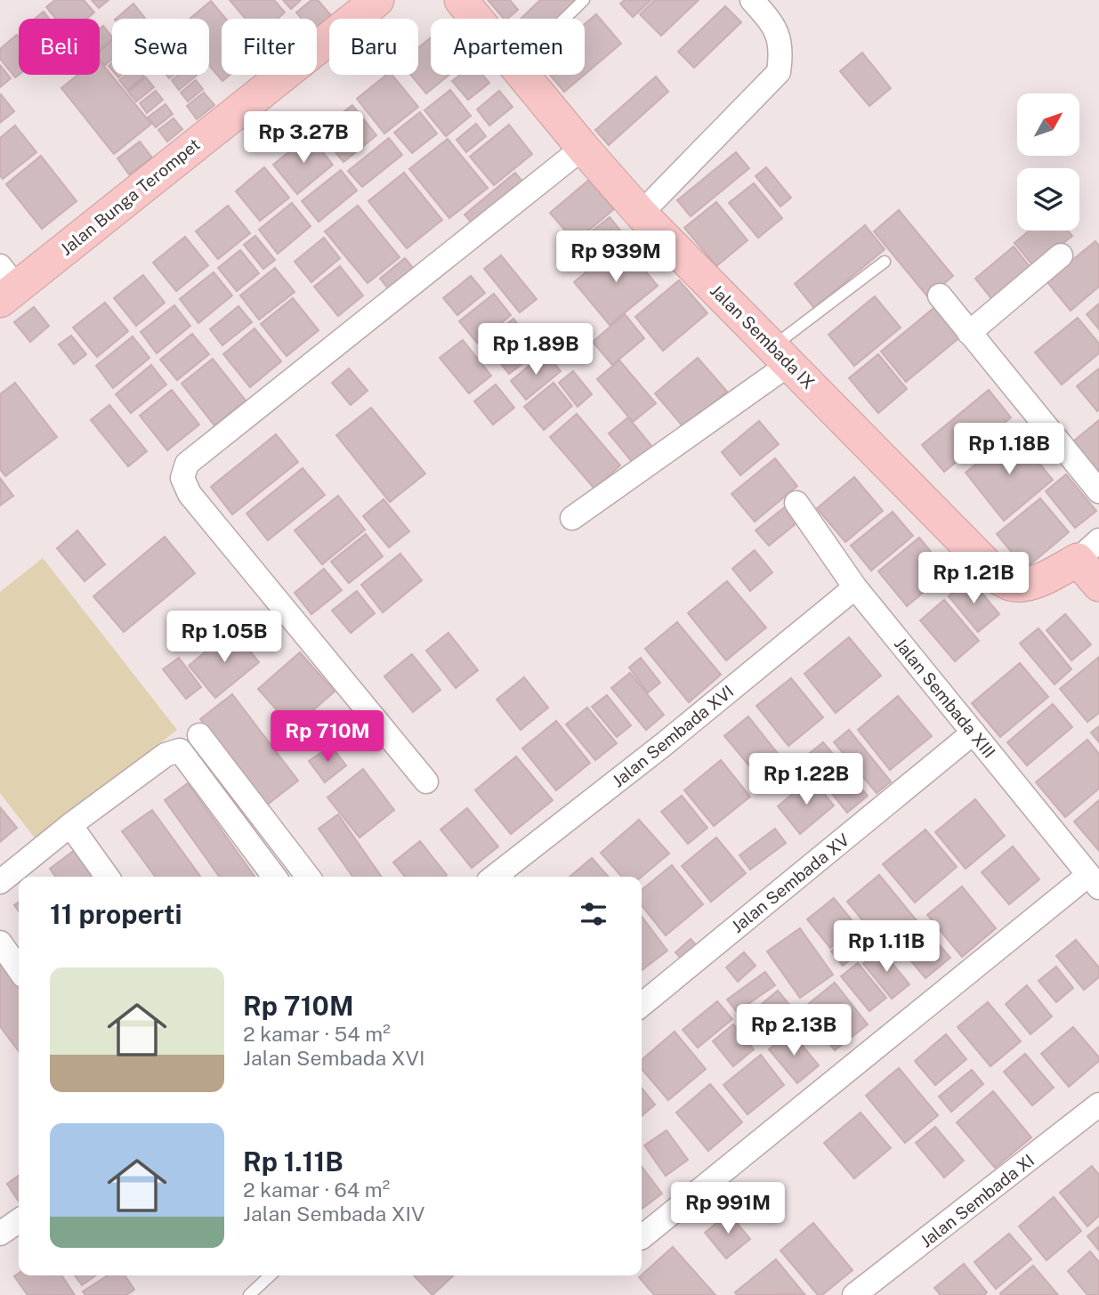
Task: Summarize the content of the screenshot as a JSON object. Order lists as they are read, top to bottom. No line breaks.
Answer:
{"streets":{"street":["Jalan Bunga Terompet","Jalan Sembada IX","Jalan Sembada XIII","Jalan Sembada XVI","Jalan Sembada XV","Jalan Sembada XI"]},"crossings":[["Jalan Sembada XIII","Jalan Sembada XVI"],["Jalan Sembada XIII","Jalan Sembada XV"]],"north":"top right","page":{"chip":["Beli","Sewa","Filter","Baru","Apartemen"],"price":["Rp 3.27B","Rp 939M","Rp 1.89B","Rp 1.18B","Rp 1.21B","Rp 1.05B","Rp 710M","Rp 1.22B","Rp 1.11B","Rp 2.13B","Rp 991M"],"heading":"11 properti","list":[{"name":"Rp 710M","note":"2 kamar · 54 m² · Jalan Sembada XVI"},{"name":"Rp 1.11B","note":"2 kamar · 64 m² · Jalan Sembada XIV"}]}}
